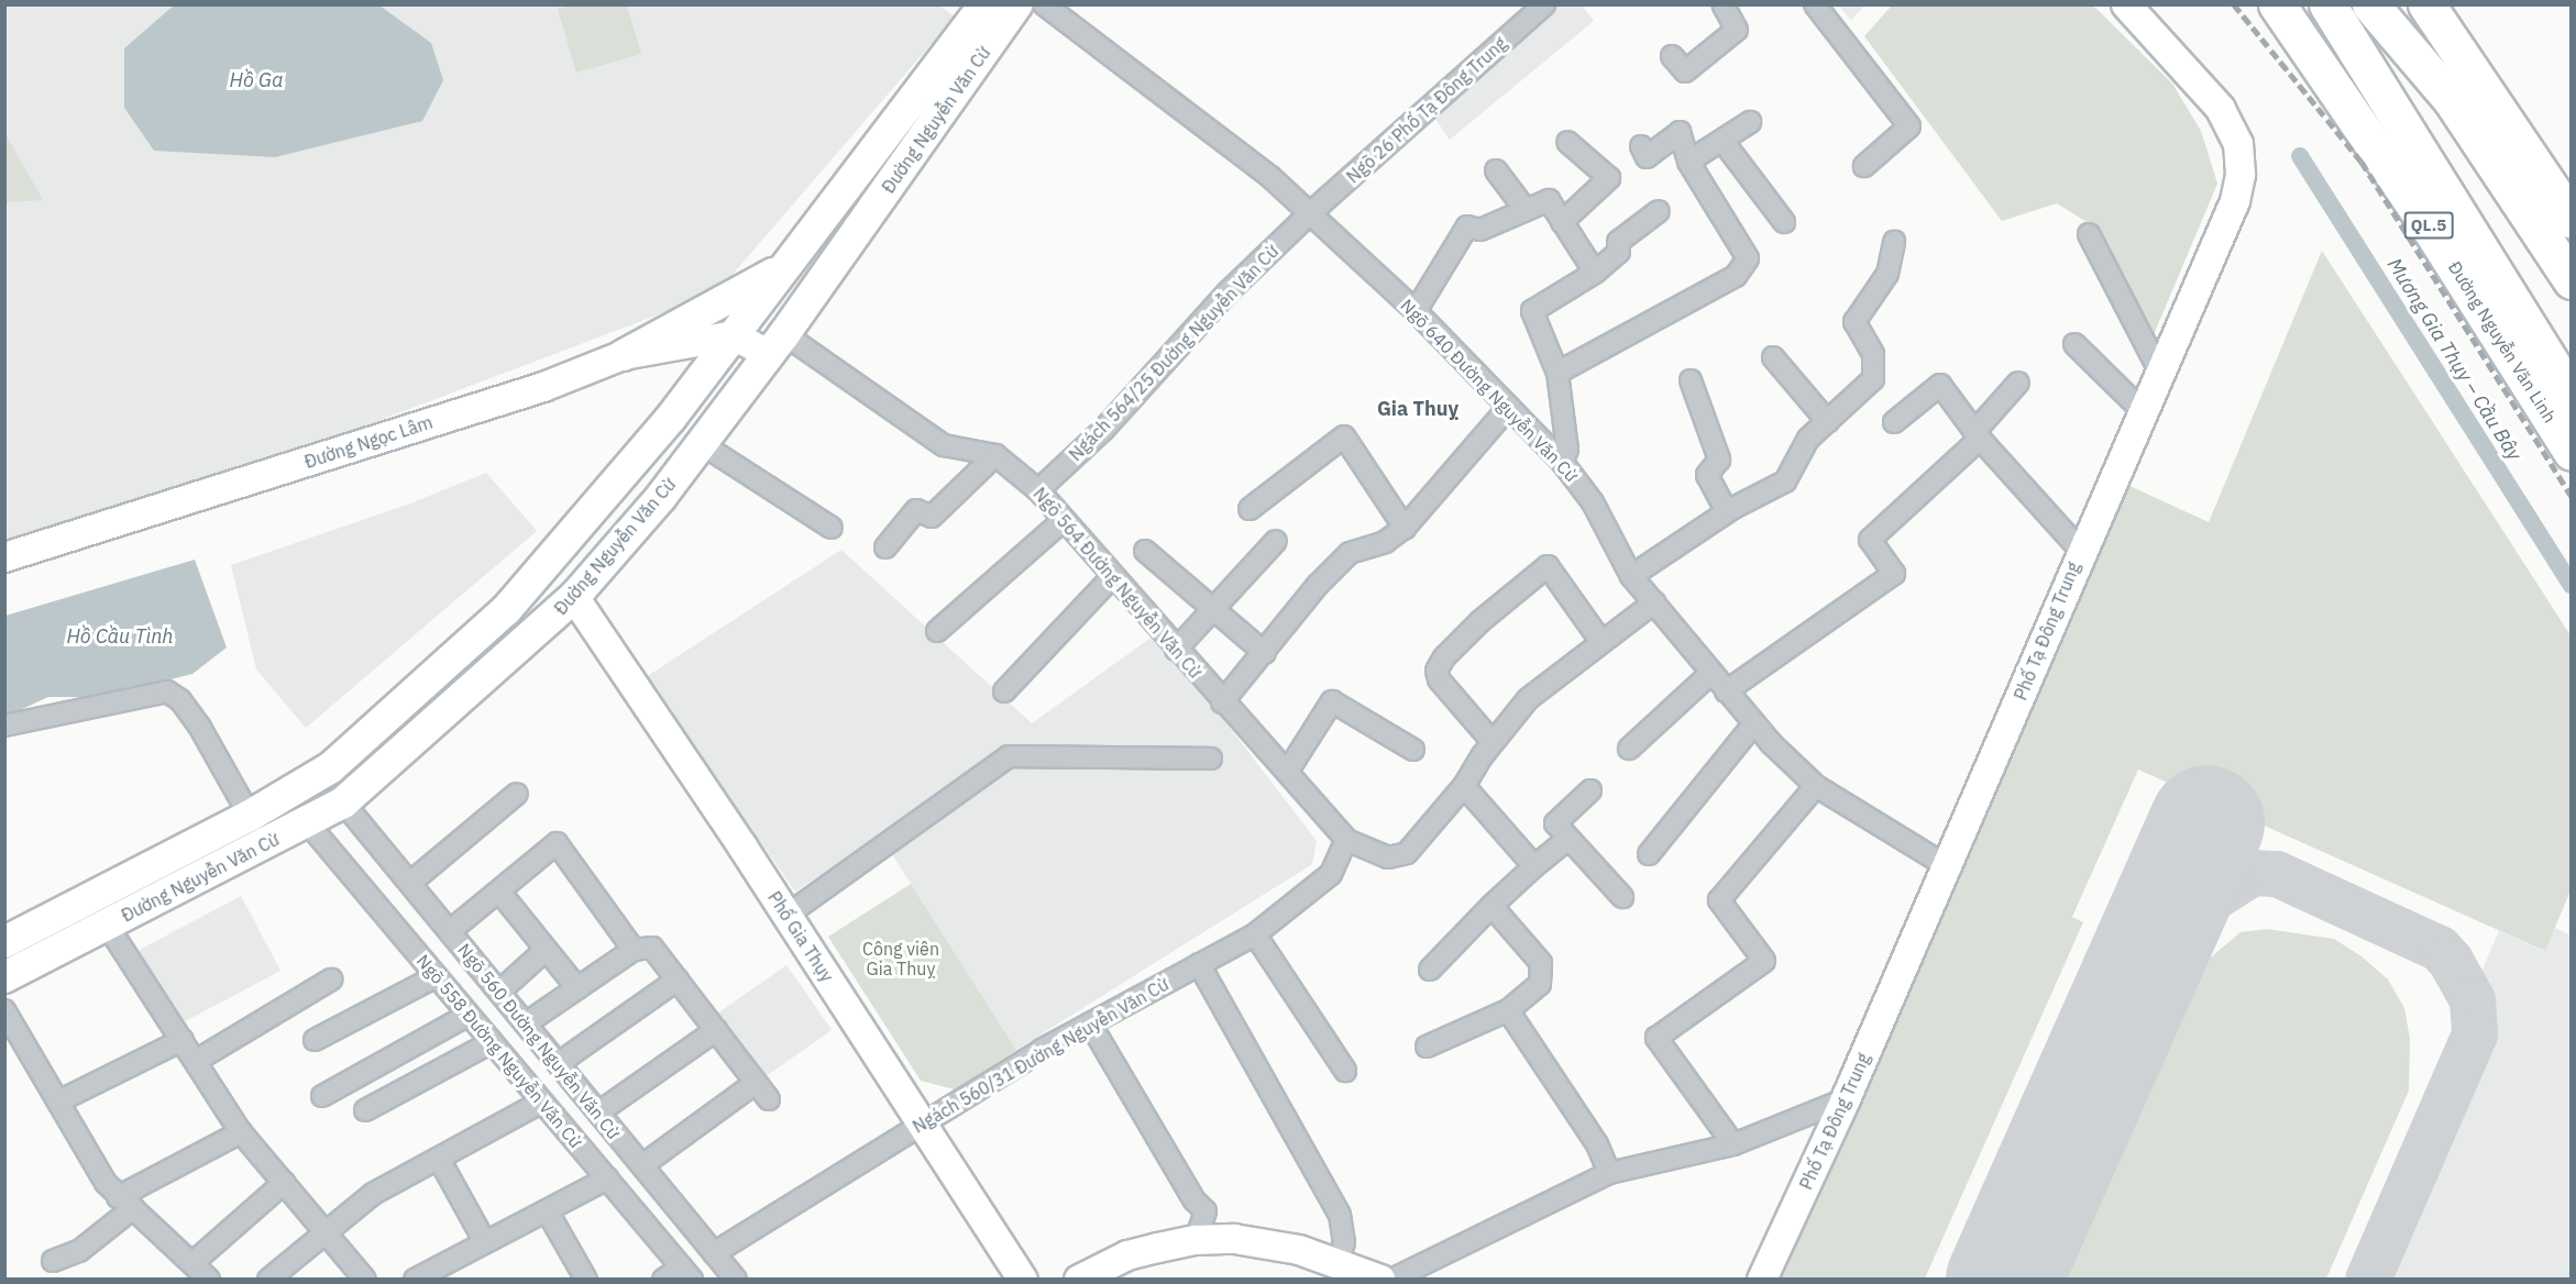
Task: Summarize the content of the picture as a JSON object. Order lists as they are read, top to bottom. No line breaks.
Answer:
{"streets":{"highway":["QL.5","Đường Nguyễn Văn Linh"],"main road":["Đường Nguyễn Văn Cừ"],"street":["Ngõ 26 Phố Tạ Đông Trung","Ngách 564/25 Đường Nguyễn Văn Cừ","Ngõ 640 Đường Nguyễn Văn Cừ","Đường Ngọc Lâm","Ngõ 564 Đường Nguyễn Văn Cừ","Phố Tạ Đông Trung","Phố Gia Thụy","Ngõ 560 Đường Nguyễn Văn Cừ","Ngõ 558 Đường Nguyễn Văn Cừ","Ngách 560/31 Đường Nguyễn Văn Cừ"]},"crossings":[["Ngõ 26 Phố Tạ Đông Trung","Ngách 564/25 Đường Nguyễn Văn Cừ"],["Ngõ 26 Phố Tạ Đông Trung","Ngõ 640 Đường Nguyễn Văn Cừ"],["Đường Nguyễn Văn Cừ","Đường Ngọc Lâm"],["Đường Nguyễn Văn Cừ","Ngõ 564 Đường Nguyễn Văn Cừ"],["Đường Nguyễn Văn Cừ","Phố Gia Thụy"],["Đường Nguyễn Văn Cừ","Ngõ 560 Đường Nguyễn Văn Cừ"],["Đường Nguyễn Văn Cừ","Ngõ 558 Đường Nguyễn Văn Cừ"],["Ngách 564/25 Đường Nguyễn Văn Cừ","Ngõ 640 Đường Nguyễn Văn Cừ"],["Ngách 564/25 Đường Nguyễn Văn Cừ","Ngõ 564 Đường Nguyễn Văn Cừ"],["Ngõ 640 Đường Nguyễn Văn Cừ","Phố Tạ Đông Trung"],["Ngõ 564 Đường Nguyễn Văn Cừ","Ngách 560/31 Đường Nguyễn Văn Cừ"],["Phố Gia Thụy","Ngách 560/31 Đường Nguyễn Văn Cừ"],["Ngõ 560 Đường Nguyễn Văn Cừ","Ngách 560/31 Đường Nguyễn Văn Cừ"]],"districts":["Gia Thuỵ"],"water":["Hồ Ga","Mương Gia Thụy – Cầu Bây","Hồ Cầu Tình"],"parks":["Công viên Gia Thuỵ"]}
